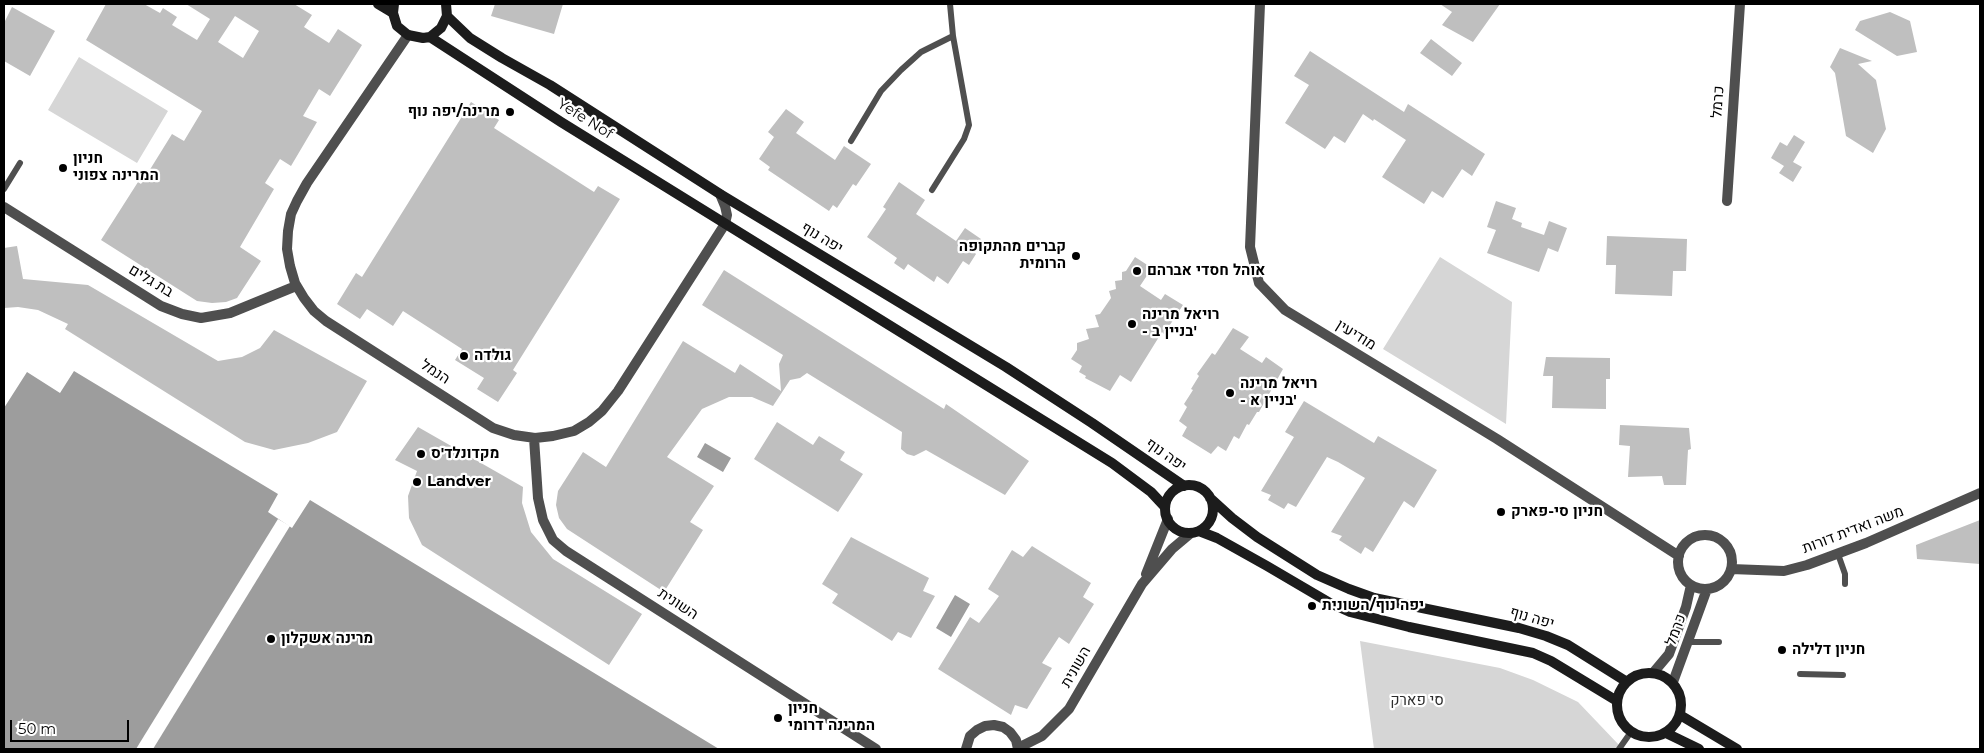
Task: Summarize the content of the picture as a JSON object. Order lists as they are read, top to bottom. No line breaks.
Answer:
{"streets":{"main road":["Yefe Nof","יפה נוף"],"street":["כרמל","בת גלים","מודיעין","הנמל","משה ואדית דורות","השונית"]},"crossings":[["כרמל","יפה נוף"],["כרמל","מודיעין"],["כרמל","משה ואדית דורות"],["Yefe Nof","הנמל"],["יפה נוף","השונית"],["בת גלים","הנמל"],["מודיעין","משה ואדית דורות"],["הנמל","השונית"]],"parks":["סי פארק"],"places":["מרינה/יפה נוף","חניון המרינה צפוני","קברים מהתקופה הרומית","אוהל חסדי אברהם","רויאל מרינה - בניין ב'","גולדה","רויאל מרינה - בניין א'","מקדונלד'ס","Landver","חניון סי-פארק","יפה נוף/השונית","מרינה אשקלון","חניון דלילה","חניון המרינה דרומי"],"scale_bar":"50 m"}
